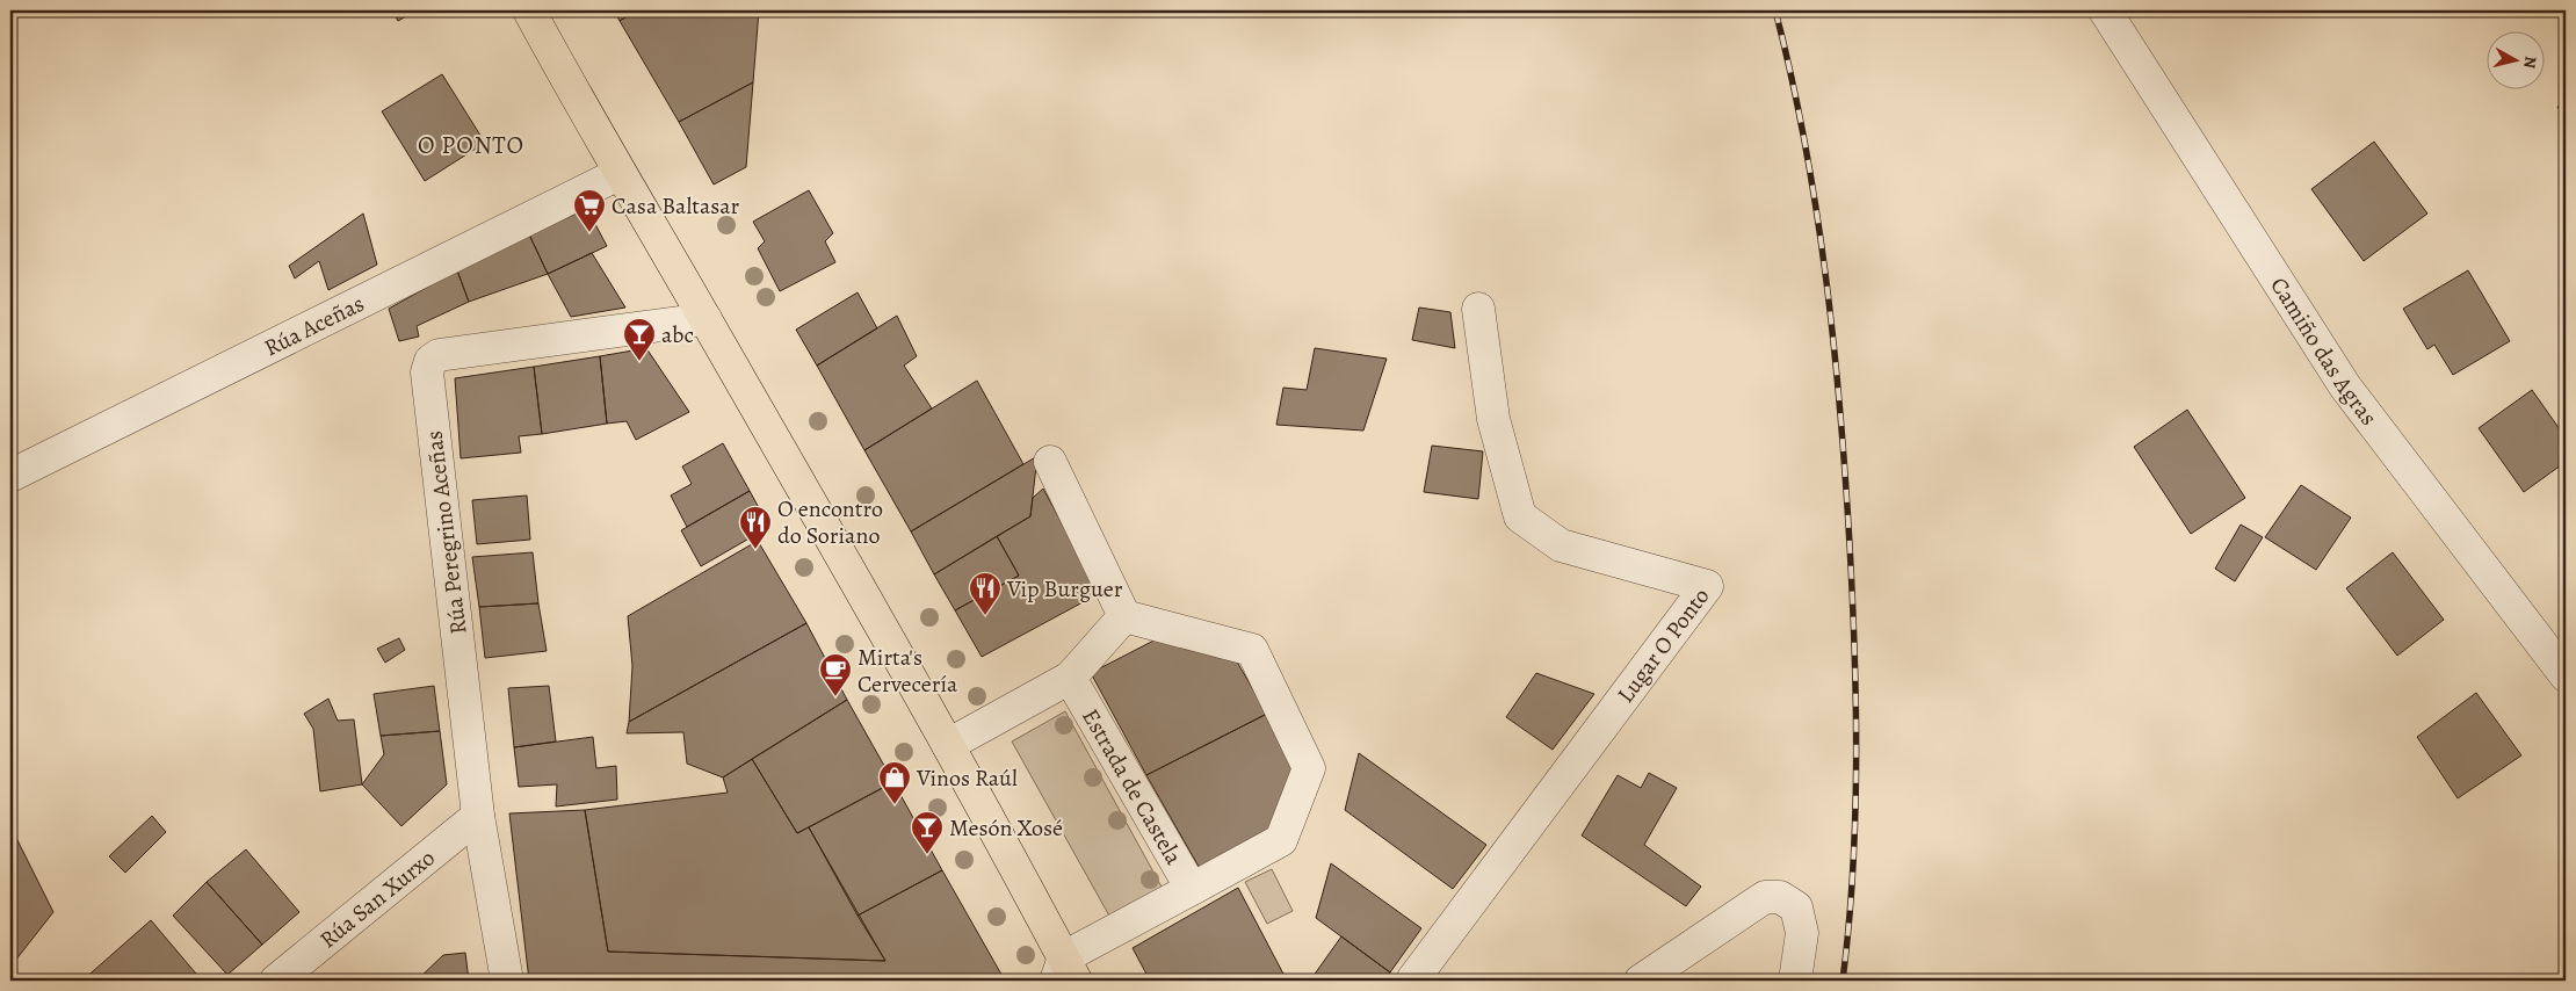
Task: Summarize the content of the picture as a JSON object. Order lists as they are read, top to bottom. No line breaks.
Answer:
{"streets":{"main road":["Estrada de Castela"],"street":["Rúa Aceñas","Camiño das Agras","Rúa Peregrino Aceñas","Lugar O Ponto","Rúa San Xurxo"]},"crossings":[["Rúa Aceñas","Estrada de Castela"],["Rúa Peregrino Aceñas","Estrada de Castela"],["Rúa Peregrino Aceñas","Rúa San Xurxo"]],"districts":["O PONTO"],"places":{"supermarket":["Casa Baltasar"],"bar":["abc","Mesón Xosé"],"restaurant":["O encontro do Soriano","Vip Burguer"],"cafe":["Mirta's Cervecería"],"shop":["Vinos Raúl"]},"north":"right"}
